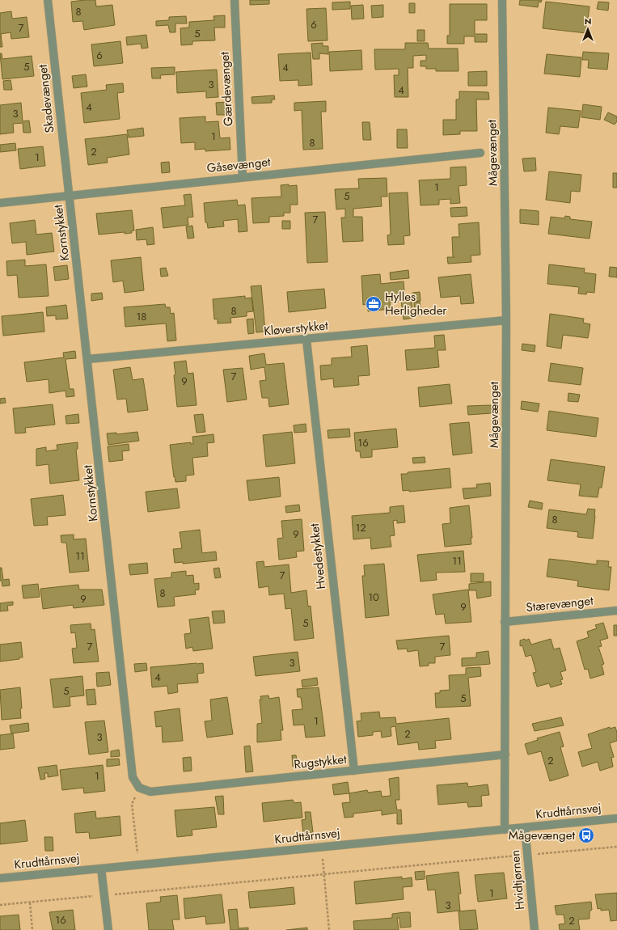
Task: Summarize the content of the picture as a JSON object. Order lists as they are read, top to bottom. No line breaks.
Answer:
{"streets":{"street":["Gærdevænget","Skadevænget","Mågevænget","Gåsevænget","Kornstykket","Kløverstykket","Hvedestykket","Stærevænget","Rugstykket","Krudttårnsvej","Hvidtjørnen"]},"crossings":[["Gærdevænget","Gåsevænget"],["Skadevænget","Gåsevænget"],["Skadevænget","Kornstykket"],["Mågevænget","Kløverstykket"],["Mågevænget","Stærevænget"],["Mågevænget","Rugstykket"],["Mågevænget","Krudttårnsvej"],["Gåsevænget","Kornstykket"],["Kornstykket","Kløverstykket"],["Kornstykket","Rugstykket"],["Kløverstykket","Hvedestykket"],["Hvedestykket","Rugstykket"],["Krudttårnsvej","Hvidtjørnen"]],"places":{"office":["Hylles Herligheder"],"bus stop":["Mågevænget"]},"house_numbers":["8","6","7","5","6","5","4","3","4","4","3","1","8","2","1","1","5","7","8","18","7","9","16","8","12","9","11","11","7","8","10","9","9","5","7","7","3","4","5","5","1","2","3","2","1","1","3","16","2"],"north":"top"}
